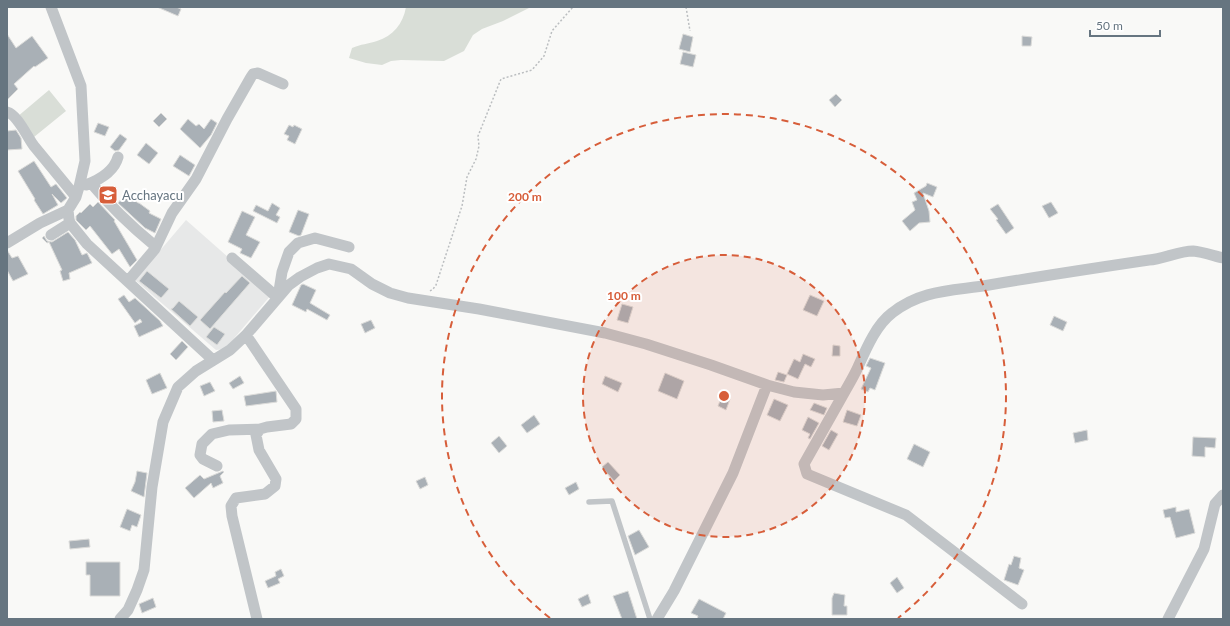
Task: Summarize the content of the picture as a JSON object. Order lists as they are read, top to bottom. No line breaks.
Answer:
{"places":{"school or university":["Acchayacu"]},"scale_bar":"50 m","rings":["200 m","100 m"]}
